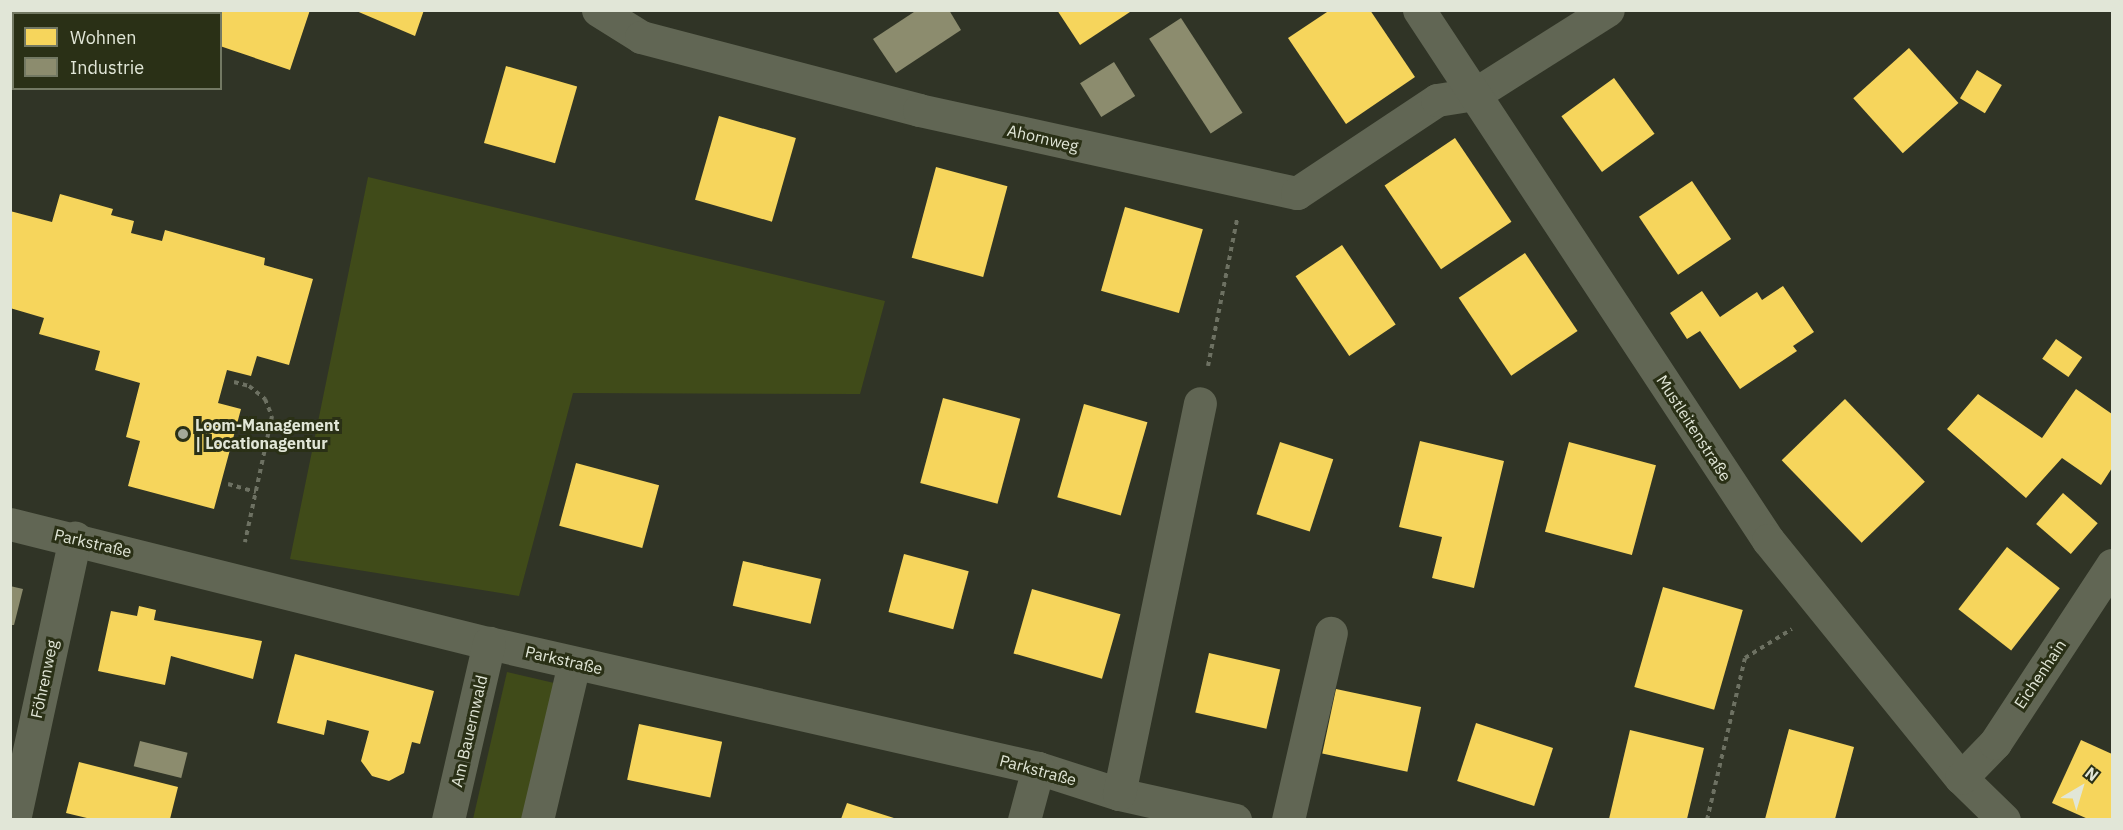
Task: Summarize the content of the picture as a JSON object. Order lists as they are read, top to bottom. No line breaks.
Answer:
{"streets":{"street":["Ahornweg","Mustleitenstraße","Parkstraße","Eichenhain","Föhrenweg","Am Bauernwald"]},"crossings":[["Ahornweg","Mustleitenstraße"],["Mustleitenstraße","Eichenhain"],["Parkstraße","Föhrenweg"],["Parkstraße","Am Bauernwald"]],"places":["Loom-Management | Locationagentur"],"legend":["Wohnen","Industrie"],"north":"top right"}
